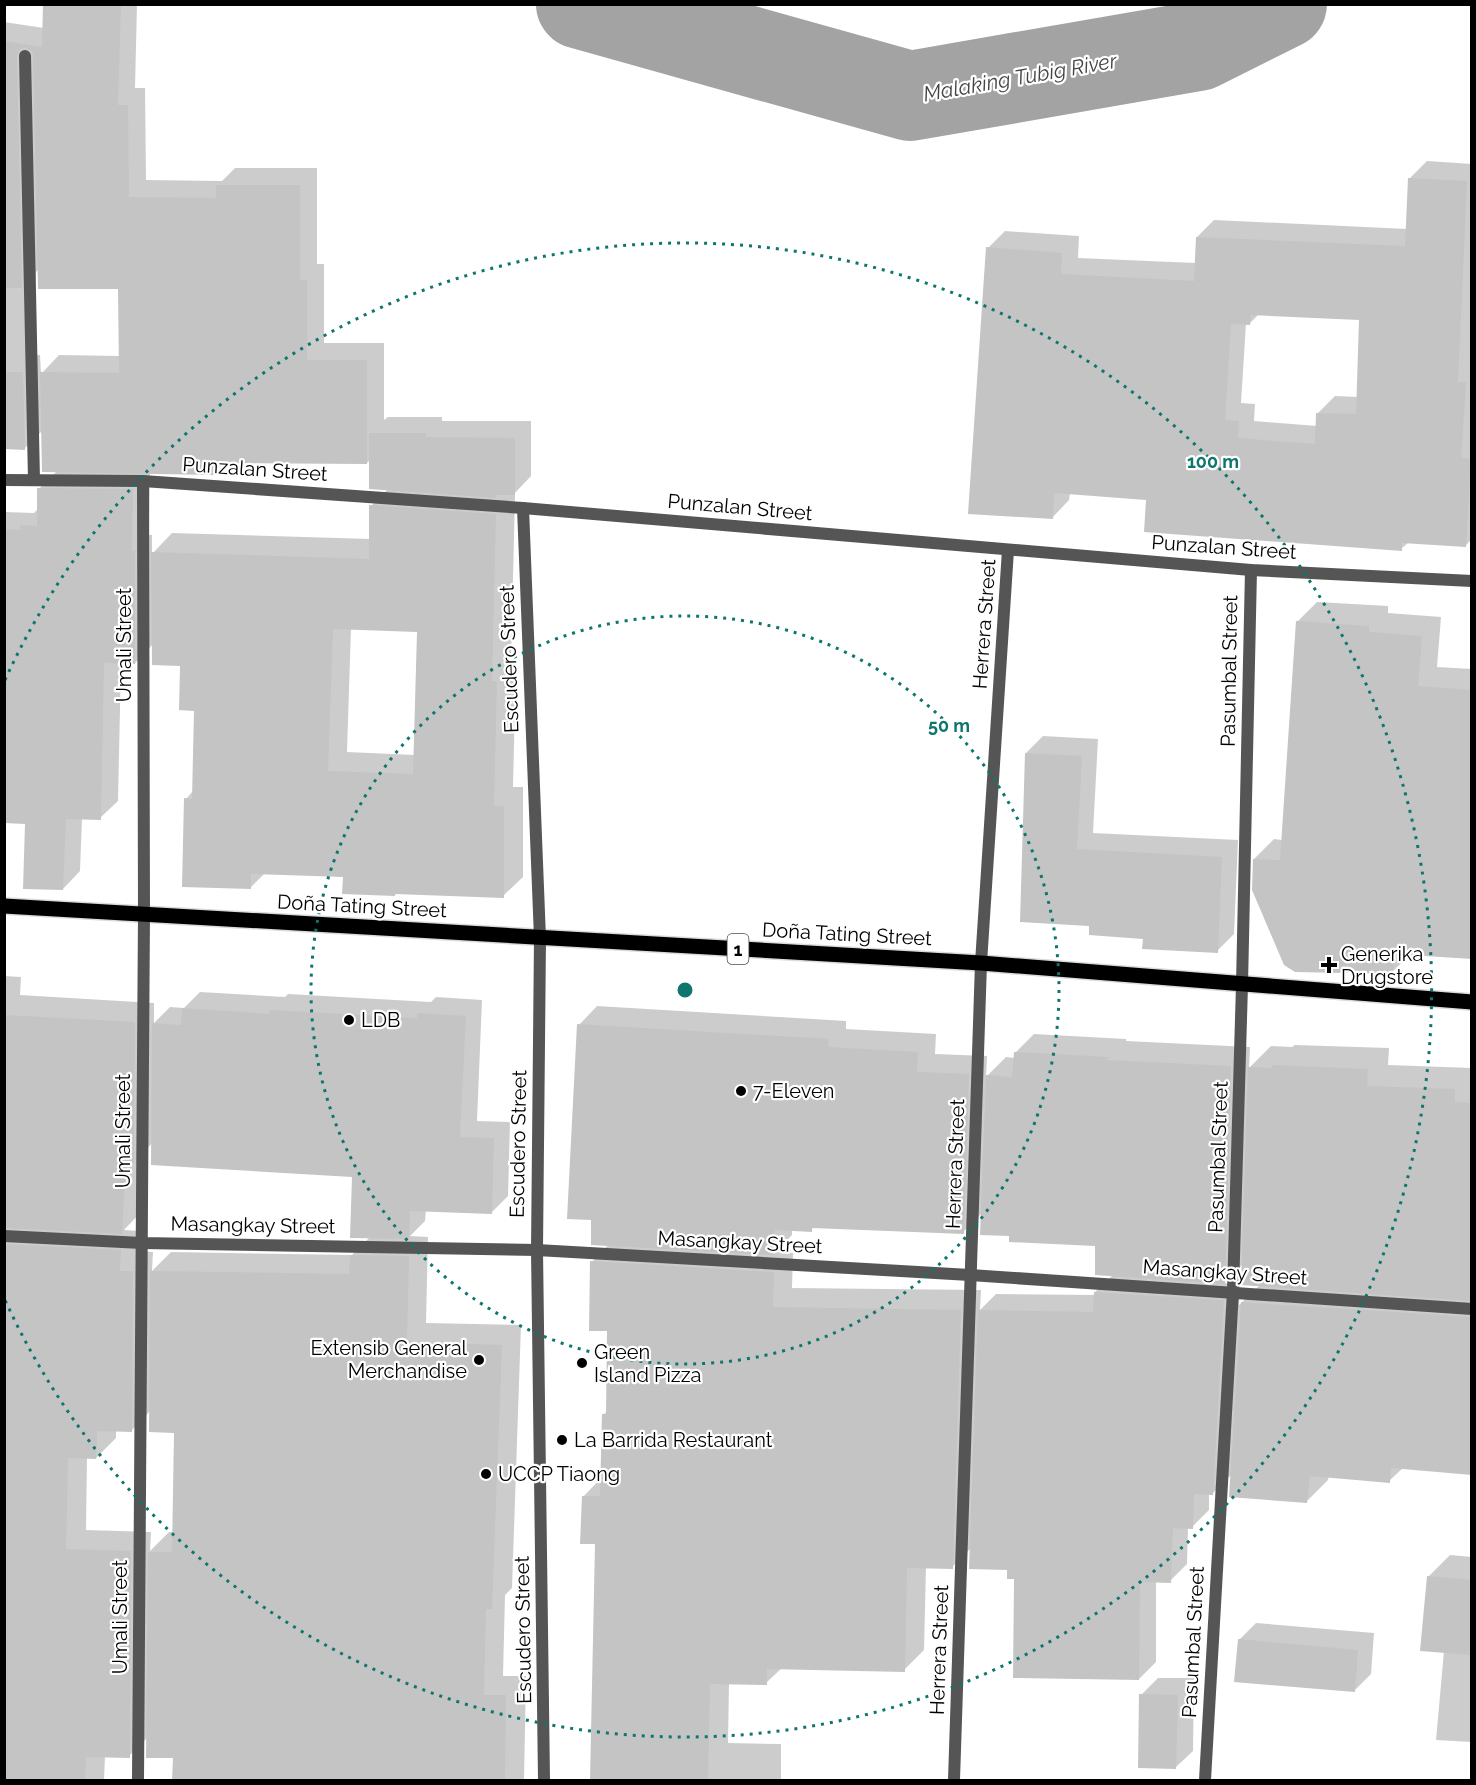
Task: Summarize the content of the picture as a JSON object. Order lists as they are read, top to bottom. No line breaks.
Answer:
{"streets":{"main road":["Doña Tating Street","1"],"street":["Punzalan Street","Herrera Street","Umali Street","Escudero Street","Pasumbal Street","Masangkay Street"]},"crossings":[["Punzalan Street","Herrera Street"],["Punzalan Street","Umali Street"],["Punzalan Street","Escudero Street"],["Punzalan Street","Pasumbal Street"],["Herrera Street","Doña Tating Street"],["Herrera Street","Masangkay Street"],["Umali Street","Doña Tating Street"],["Umali Street","Masangkay Street"],["Escudero Street","Doña Tating Street"],["Escudero Street","Masangkay Street"],["Pasumbal Street","Doña Tating Street"],["Pasumbal Street","Masangkay Street"]],"water":["Malaking Tubig River"],"places":{"health":["Generika Drugstore"],"other":["LDB","7-Eleven","Extensib General Merchandise","Green Island Pizza","La Barrida Restaurant","UCCP Tiaong"]},"rings":["100 m","50 m"]}
